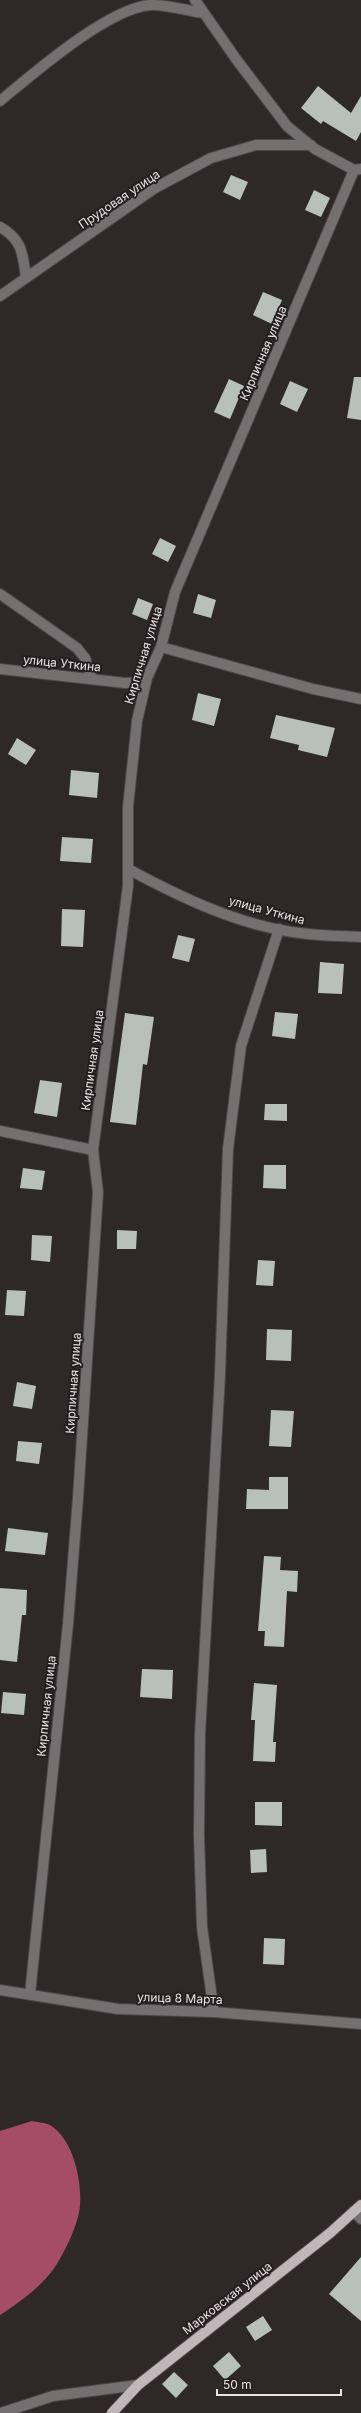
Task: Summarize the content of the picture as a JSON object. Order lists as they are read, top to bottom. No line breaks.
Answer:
{"streets":{"main road":["Марковская улица"],"street":["Прудовая улица","Кирпичная улица","улица Уткина","улица 8 Марта"]},"crossings":[["Кирпичная улица","улица Уткина"],["Кирпичная улица","улица 8 Марта"]],"scale_bar":"50 m"}
